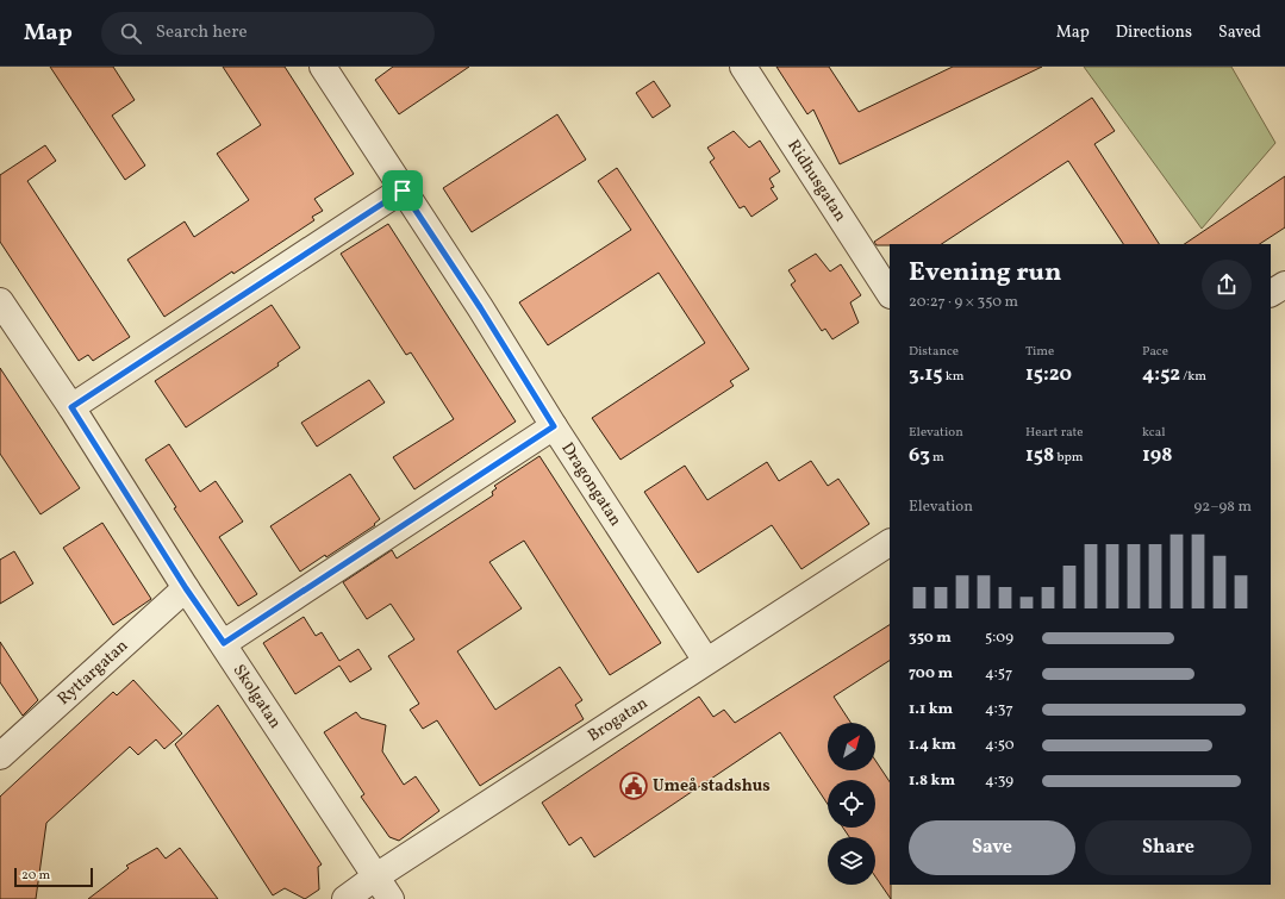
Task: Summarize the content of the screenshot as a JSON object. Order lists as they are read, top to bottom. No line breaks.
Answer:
{"streets":{"street":["Ridhusgatan","Dragongatan","Ryttargatan","Skolgatan","Brogatan"]},"crossings":[["Dragongatan","Brogatan"],["Ryttargatan","Skolgatan"],["Skolgatan","Brogatan"]],"places":{"public building":["Umeå stadshus"]},"scale_bar":"20 m","north":"top right","page":{"header":"Map","search":"Search here","nav":["Map","Directions","Saved"],"heading":["Evening run","20:27 · 9 × 350 m"],"stats":[["Distance","3.15 km"],["Time","15:20"],["Pace","4:52 /km"],["Elevation","63 m"],["Heart rate","158 bpm"],["kcal","198"]],"chart":["Elevation","92–98 m"],"list":[{"name":"350 m","note":"5:09"},{"name":"700 m","note":"4:57"},{"name":"1.1 km","note":"4:37"},{"name":"1.4 km","note":"4:50"},{"name":"1.8 km","note":"4:39"}],"buttons":["Save","Share"],"scale":"20 m"}}
